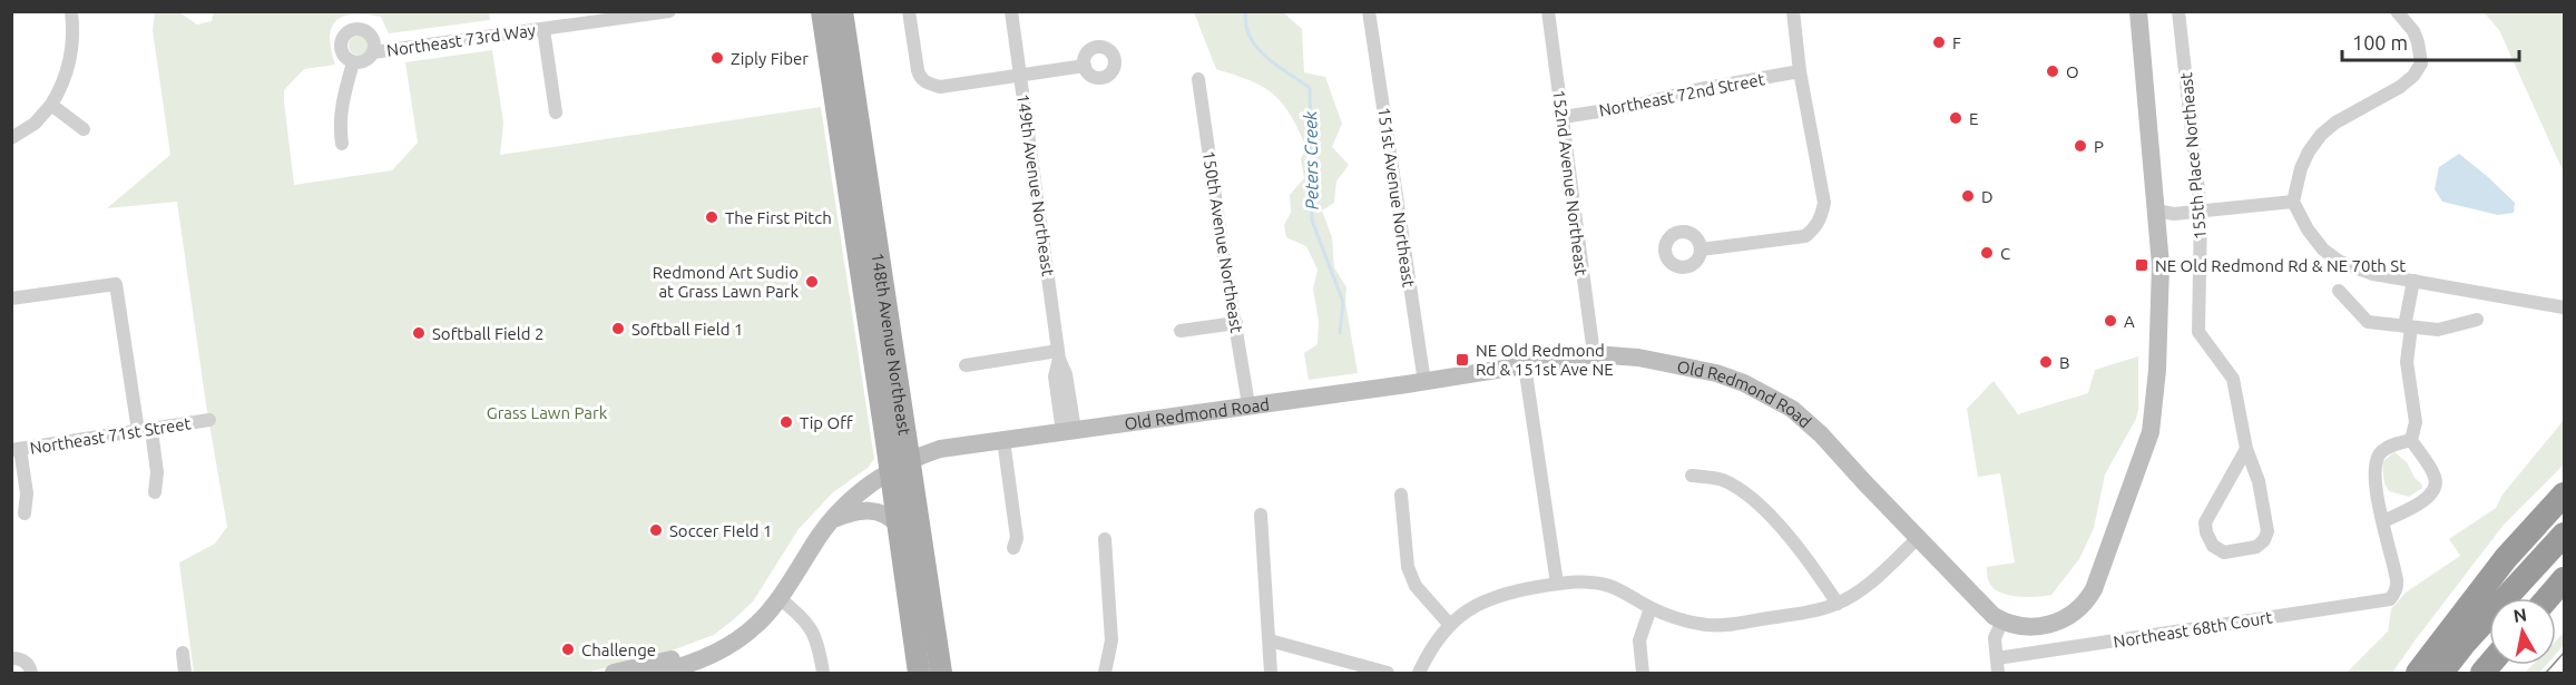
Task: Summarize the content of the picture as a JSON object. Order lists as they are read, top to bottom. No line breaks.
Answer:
{"streets":{"main road":["148th Avenue Northeast","Old Redmond Road"],"street":["Northeast 73rd Way","Northeast 72nd Street","155th Place Northeast","152nd Avenue Northeast","149th Avenue Northeast","151st Avenue Northeast","150th Avenue Northeast","Northeast 71st Street","Northeast 68th Court"]},"crossings":[["Northeast 72nd Street","152nd Avenue Northeast"],["152nd Avenue Northeast","Old Redmond Road"],["149th Avenue Northeast","Old Redmond Road"],["151st Avenue Northeast","Old Redmond Road"],["150th Avenue Northeast","Old Redmond Road"],["148th Avenue Northeast","Old Redmond Road"]],"water":["Peters Creek"],"parks":["Grass Lawn Park"],"places":{"other":["F","Ziply Fiber","O","E","P","D","The First Pitch","C","Redmond Art Sudio at Grass Lawn Park","A","Softball Field 1","Softball Field 2","B","Tip Off","Soccer FIeld 1","Challenge"],"transit":["NE Old Redmond Rd & NE 70th St","NE Old Redmond Rd & 151st Ave NE"]},"scale_bar":"100 m","north":"top"}
